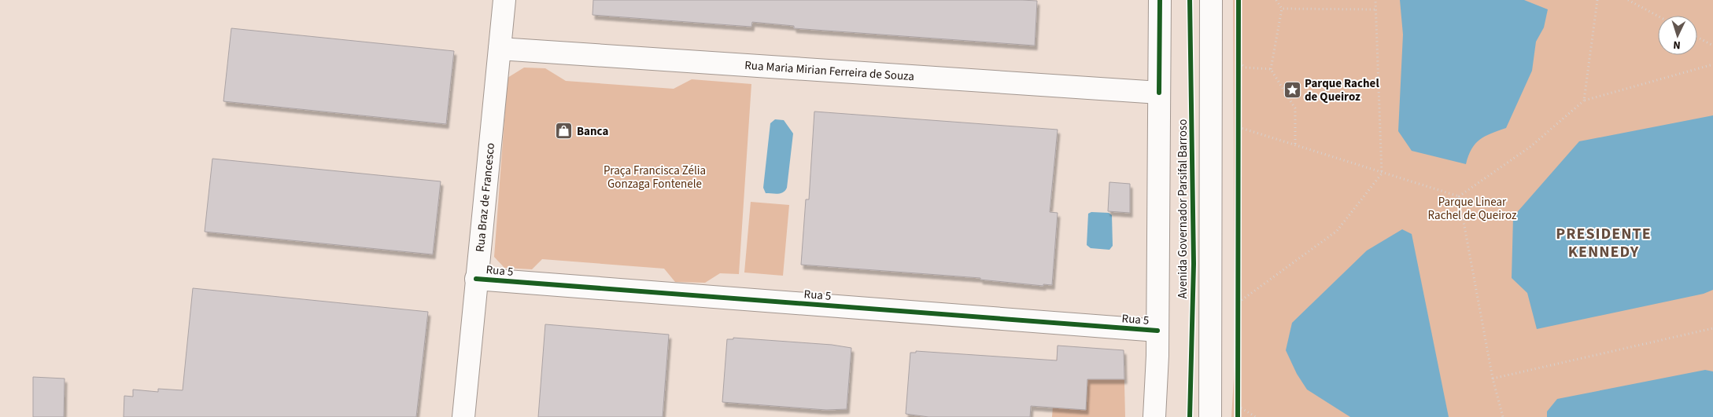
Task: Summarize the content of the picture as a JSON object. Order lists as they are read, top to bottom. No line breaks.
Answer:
{"streets":{"street":["Rua Maria Mirian Ferreira de Souza","Rua Braz de Francesco","Avenida Governador Parsifal Barroso","Rua 5"]},"crossings":[["Rua Maria Mirian Ferreira de Souza","Rua Braz de Francesco"],["Rua Maria Mirian Ferreira de Souza","Avenida Governador Parsifal Barroso"],["Rua Braz de Francesco","Rua 5"],["Avenida Governador Parsifal Barroso","Rua 5"]],"districts":["PRESIDENTE KENNEDY"],"parks":["Praça Francisca Zélia Gonzaga Fontenele","Parque Linear Rachel de Queiroz"],"places":{"place":["Parque Rachel de Queiroz"],"shop":["Banca"]},"north":"bottom"}
